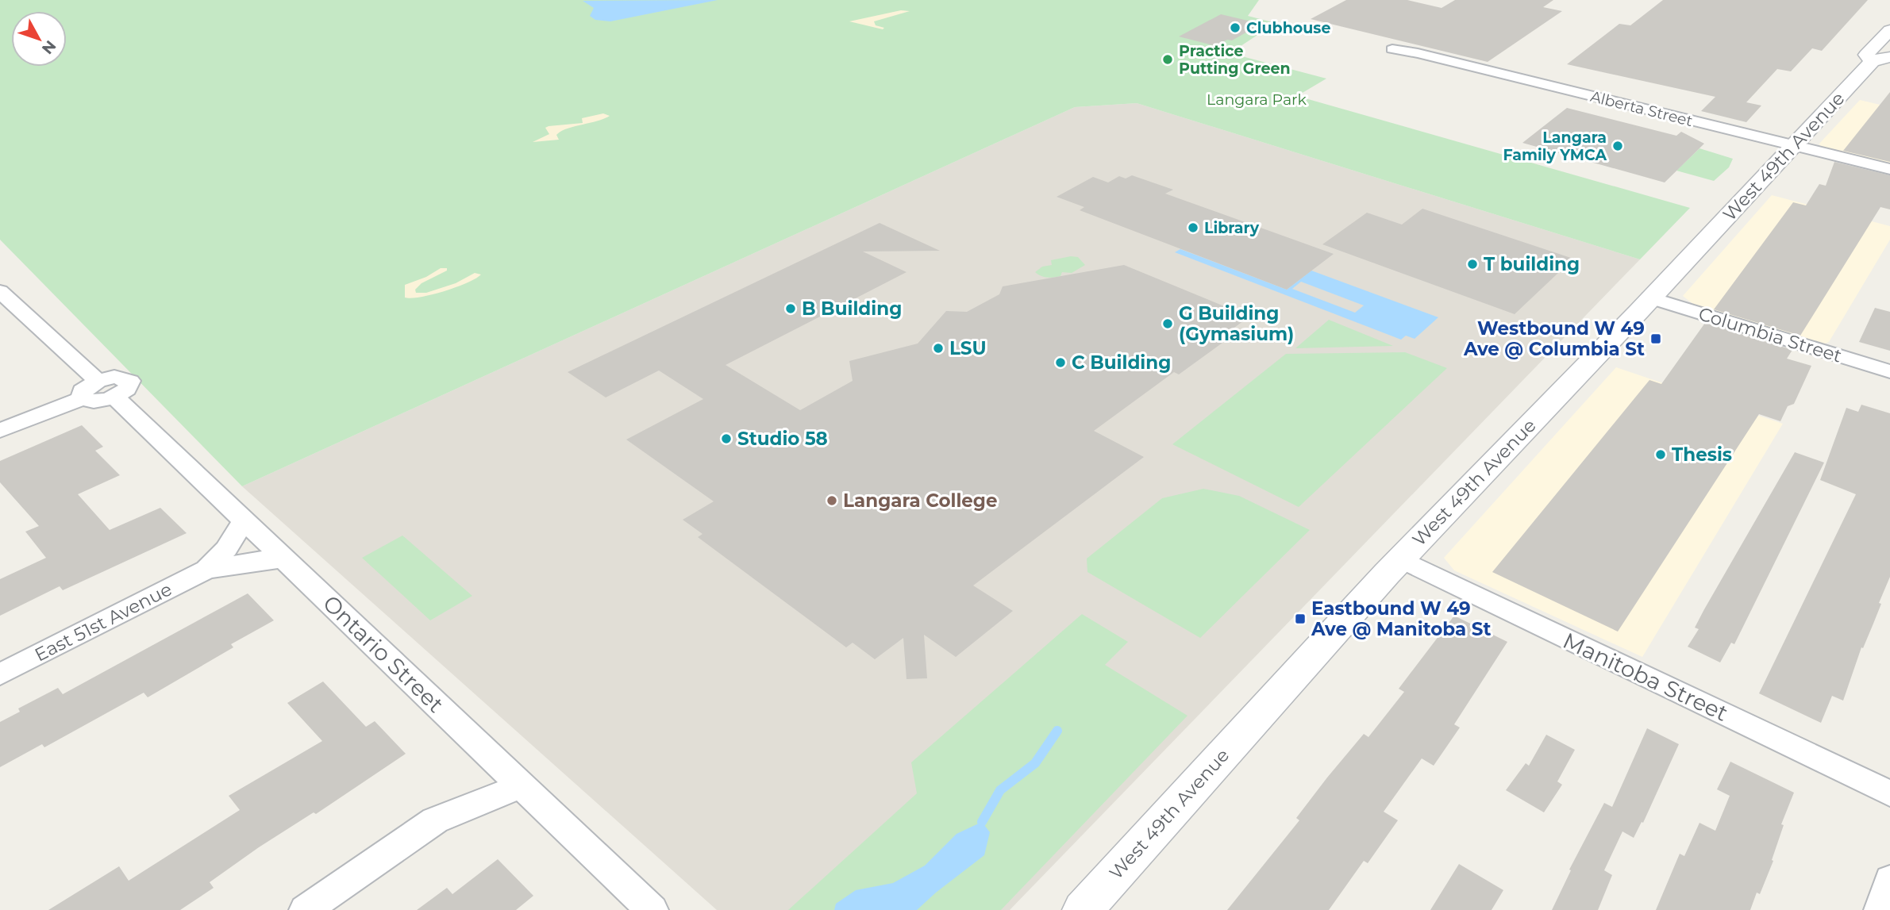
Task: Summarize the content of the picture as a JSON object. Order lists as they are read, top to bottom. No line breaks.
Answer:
{"streets":{"street":["Alberta Street","West 49th Avenue","Columbia Street","East 51st Avenue","Ontario Street","Manitoba Street"]},"crossings":[["Alberta Street","West 49th Avenue"],["West 49th Avenue","Columbia Street"],["West 49th Avenue","Manitoba Street"]],"parks":["Langara Park"],"places":{"other":["Clubhouse","Practice Putting Green","Langara Family YMCA","Library","T building","B Building","G Building (Gymasium)","LSU","C Building","Studio 58","Thesis","Langara College"],"transit":["Westbound W 49 Ave @ Columbia St","Eastbound W 49 Ave @ Manitoba St"]},"north":"bottom right"}
